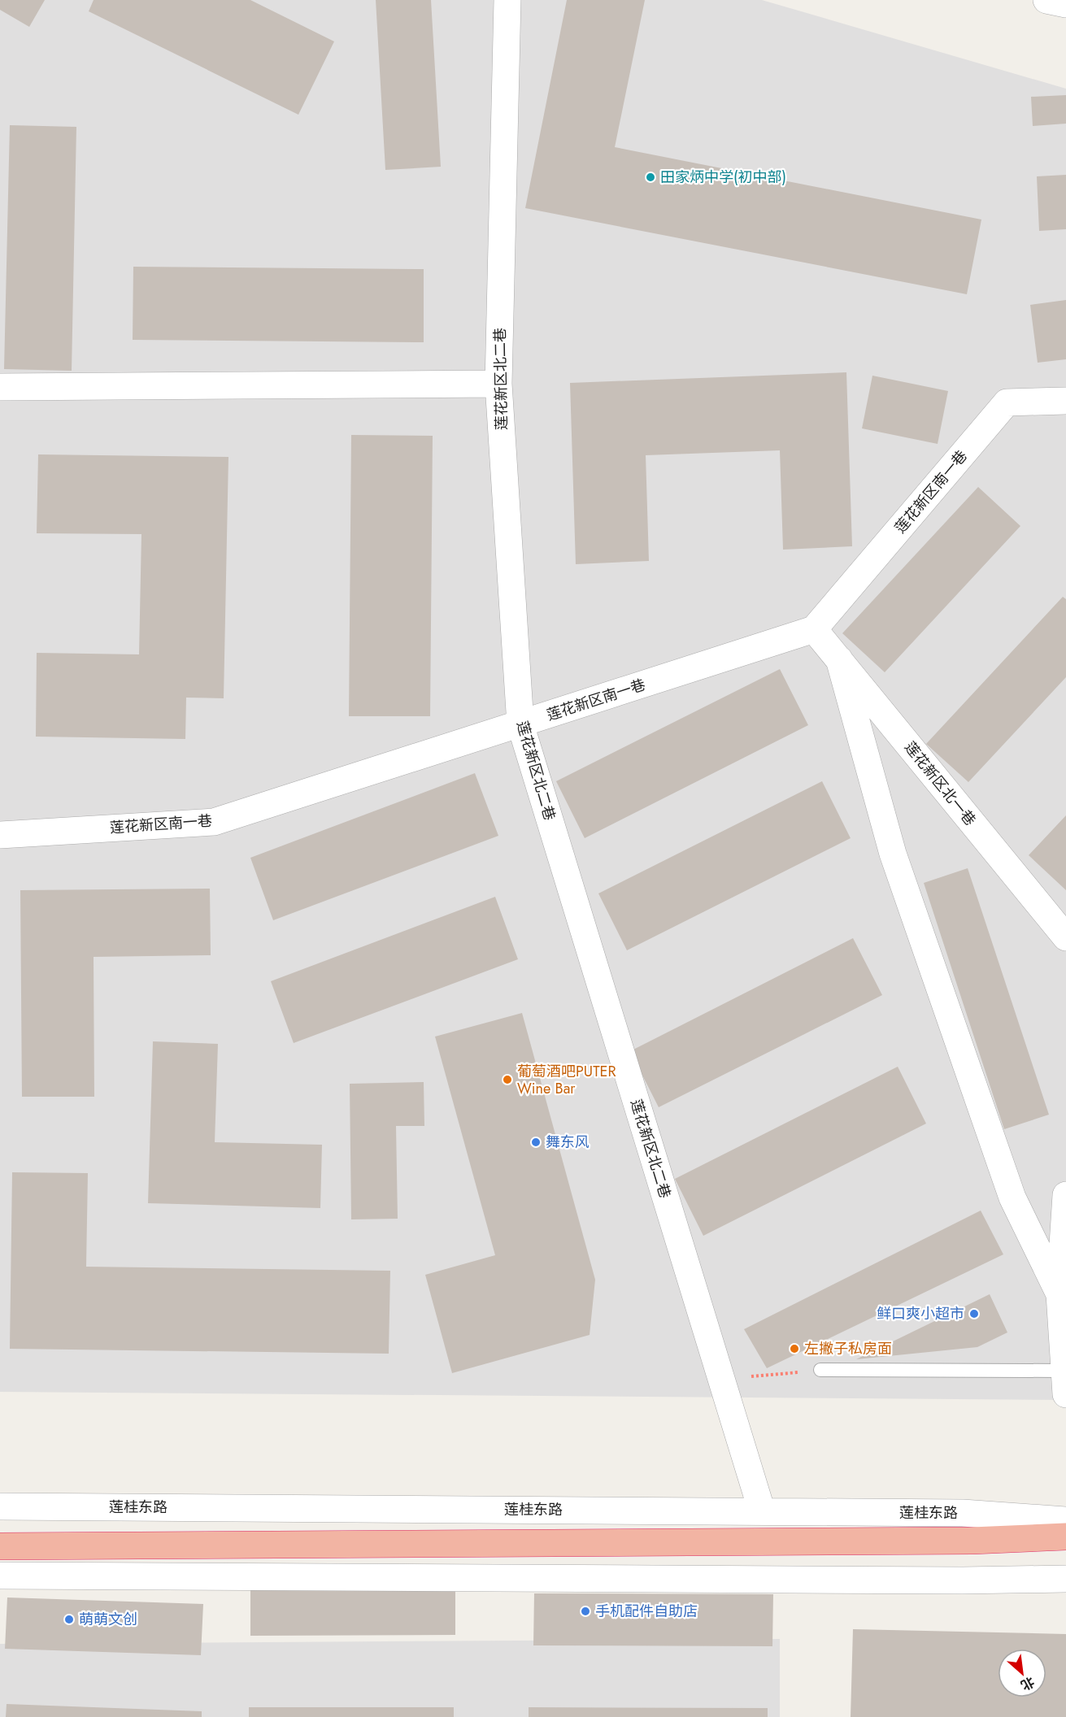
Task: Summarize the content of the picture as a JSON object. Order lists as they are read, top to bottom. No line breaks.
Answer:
{"streets":{"street":["莲花新区北二巷","莲花新区南一巷","莲花新区北一巷","莲桂东路"]},"crossings":[["莲花新区北二巷","莲花新区南一巷"],["莲花新区北二巷","莲桂东路"],["莲花新区南一巷","莲花新区北一巷"]],"places":["田家炳中学(初中部)","葡萄酒吧PUTER Wine Bar","舞东风","鲜口爽小超市","左撇子私房面","手机配件自助店","萌萌文创"],"north":"bottom right"}
